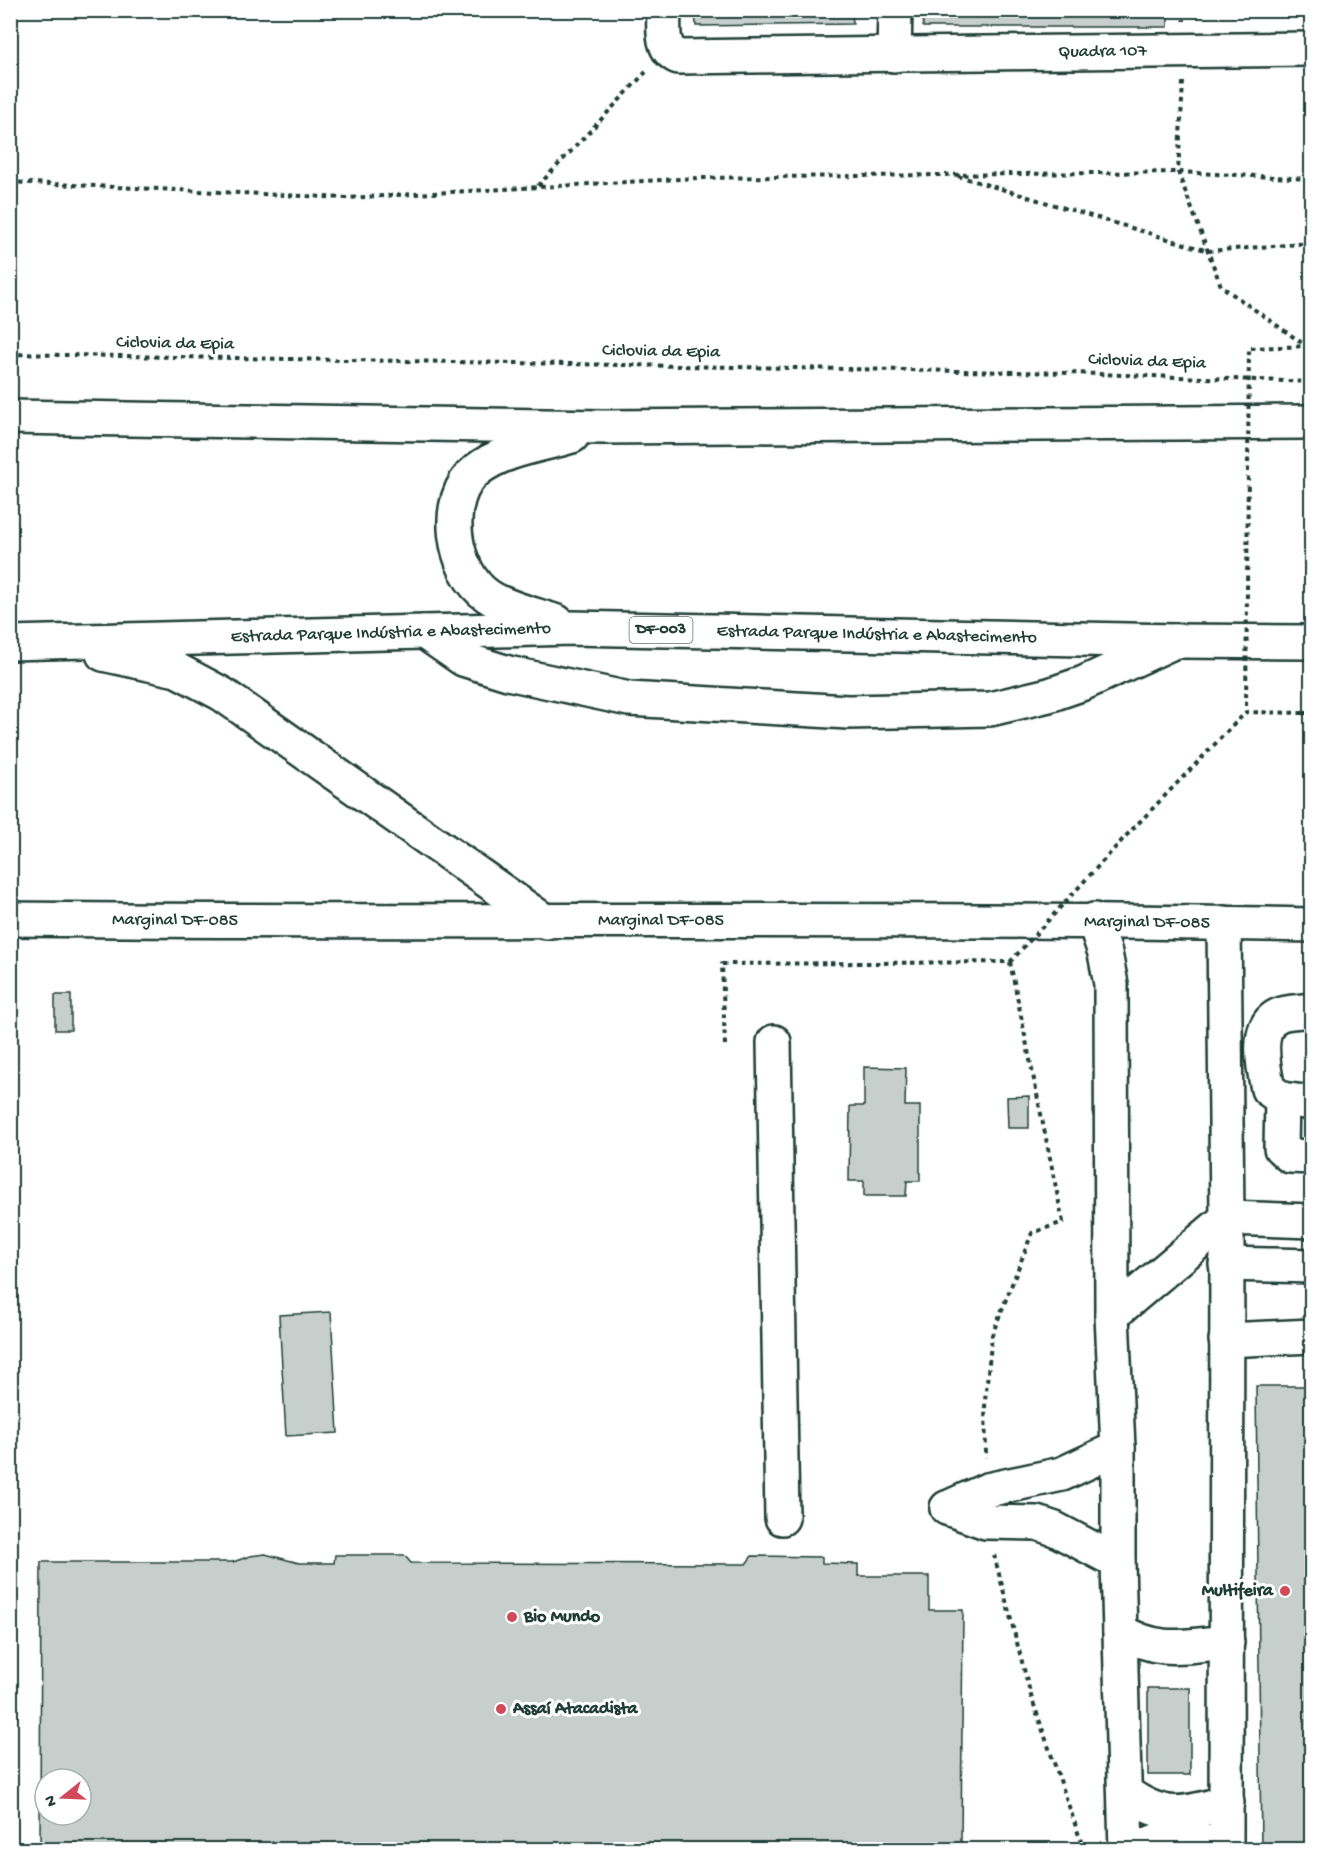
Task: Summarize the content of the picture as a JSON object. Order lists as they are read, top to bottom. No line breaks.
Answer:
{"streets":{"main road":["Quadra 107","DF-003","Estrada Parque Indústria e Abastecimento","Marginal DF-085"],"path":["Ciclovia da Epia"]},"places":["Multifeira","Bio Mundo","Assaí Atacadista"],"north":"left"}
